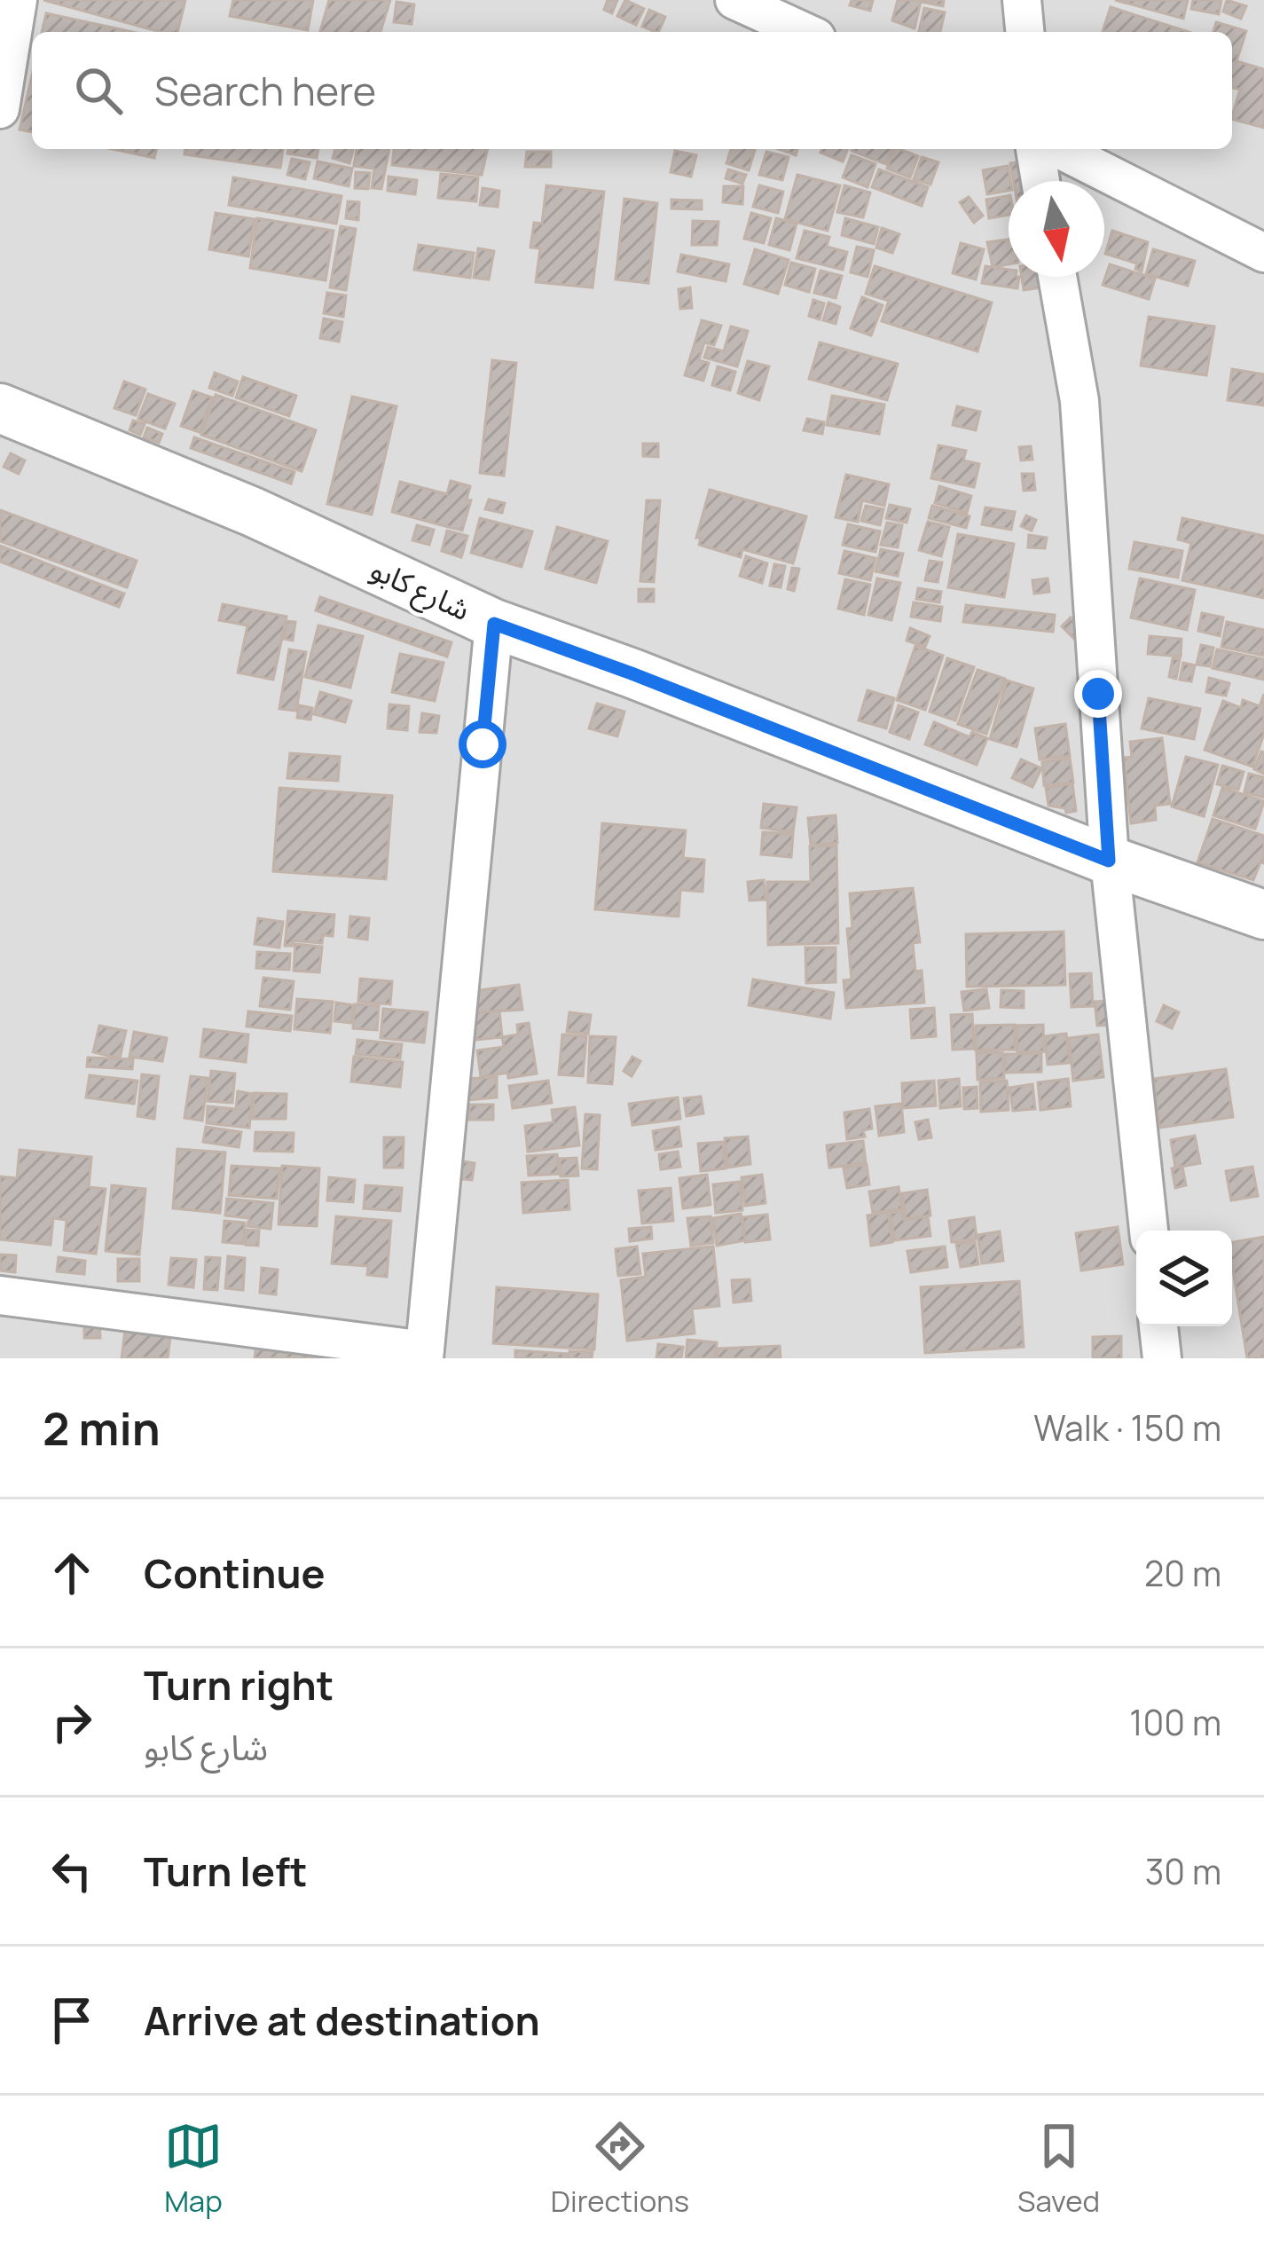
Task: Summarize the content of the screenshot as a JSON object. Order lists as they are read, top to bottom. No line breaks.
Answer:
{"streets":{"street":["شارع كابو"]},"north":"bottom","page":{"search":"Search here","heading":["2 min","Walk · 150 m"],"list":[["Continue","20 m"],["Turn right","شارع كابو","100 m"],["Turn left","30 m"],"Arrive at destination"],"nav":["Map","Directions","Saved"]}}
